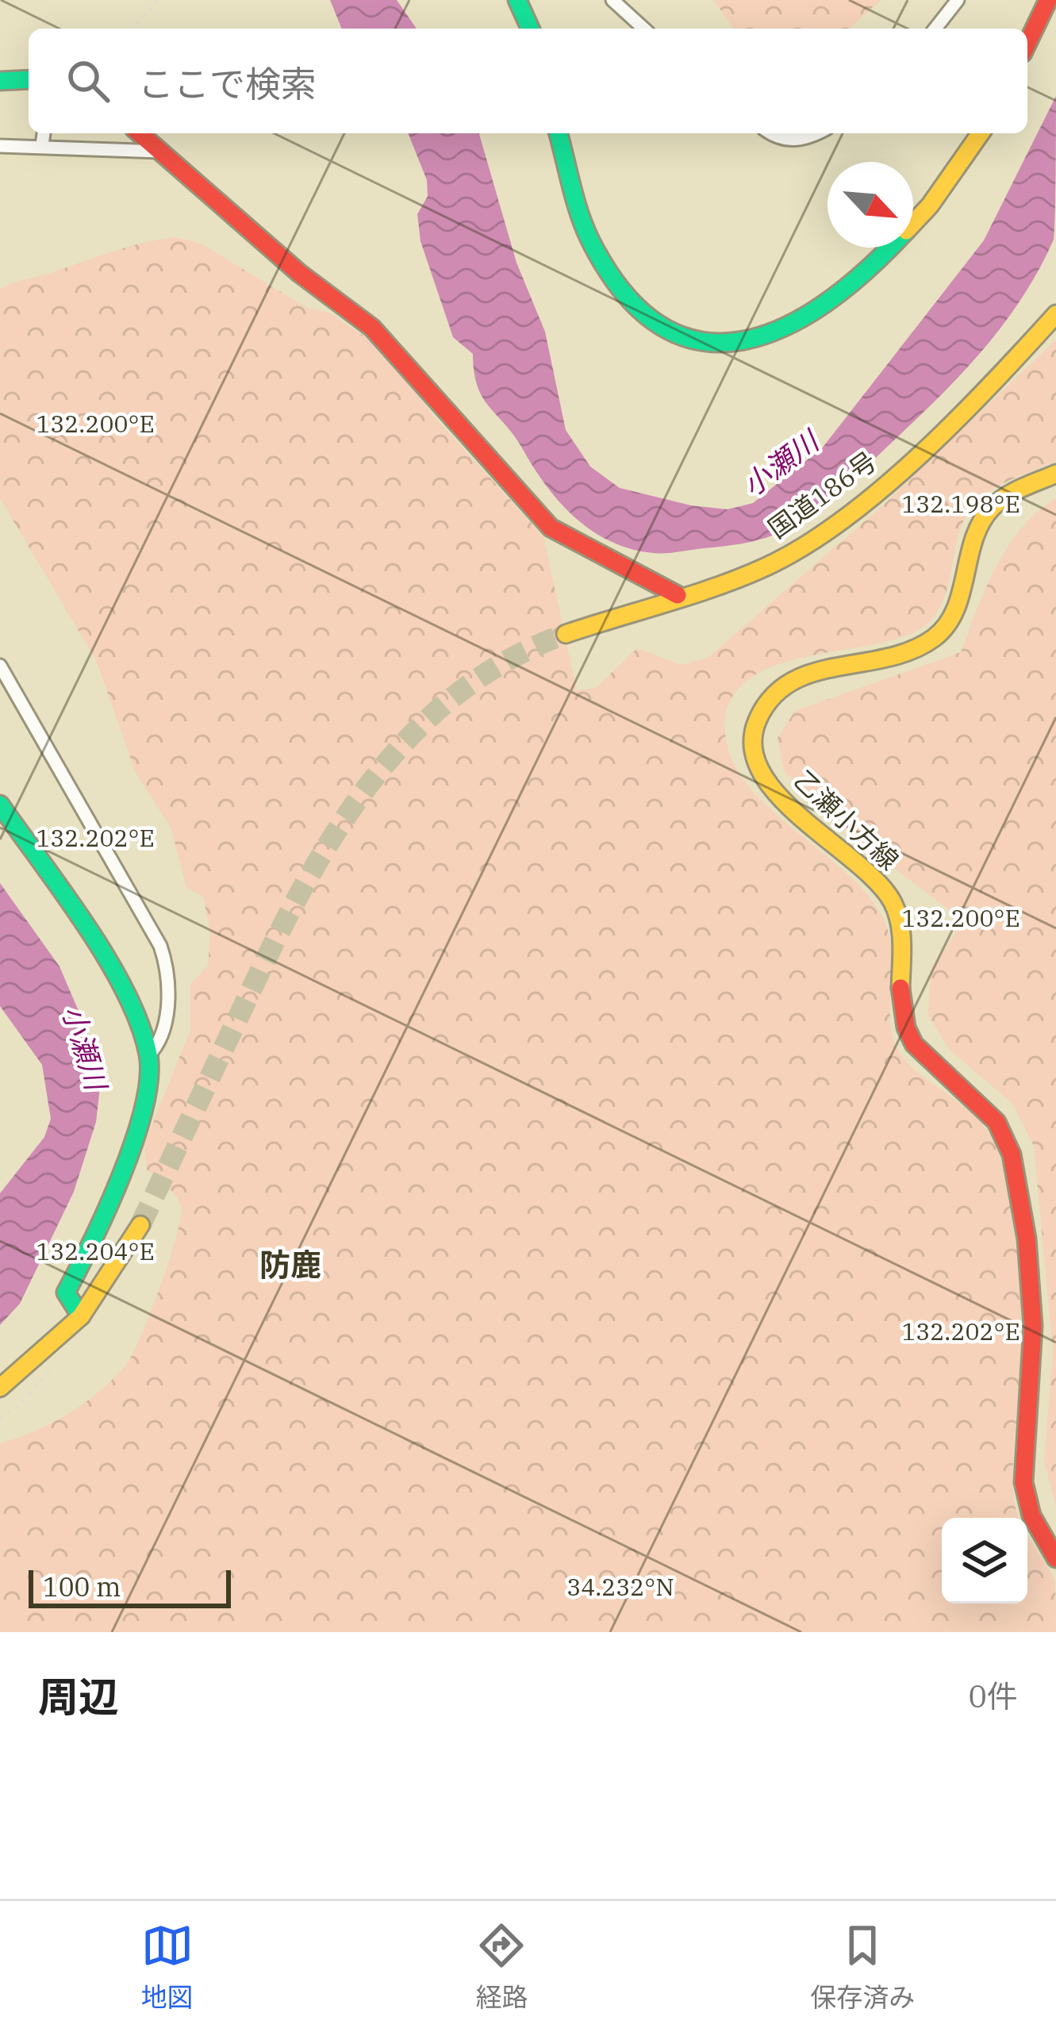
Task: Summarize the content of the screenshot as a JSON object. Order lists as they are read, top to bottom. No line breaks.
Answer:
{"streets":{"main road":["国道186号","乙瀬小方線"]},"districts":["防鹿"],"water":["小瀬川"],"scale_bar":"100 m","north":"bottom right","page":{"search":"ここで検索","scale":"100 m","heading":["周辺","0件"],"nav":["地図","経路","保存済み"]},"coordinates":["132.200°E","132.198°E","132.202°E","132.204°E","34.232°N"]}
